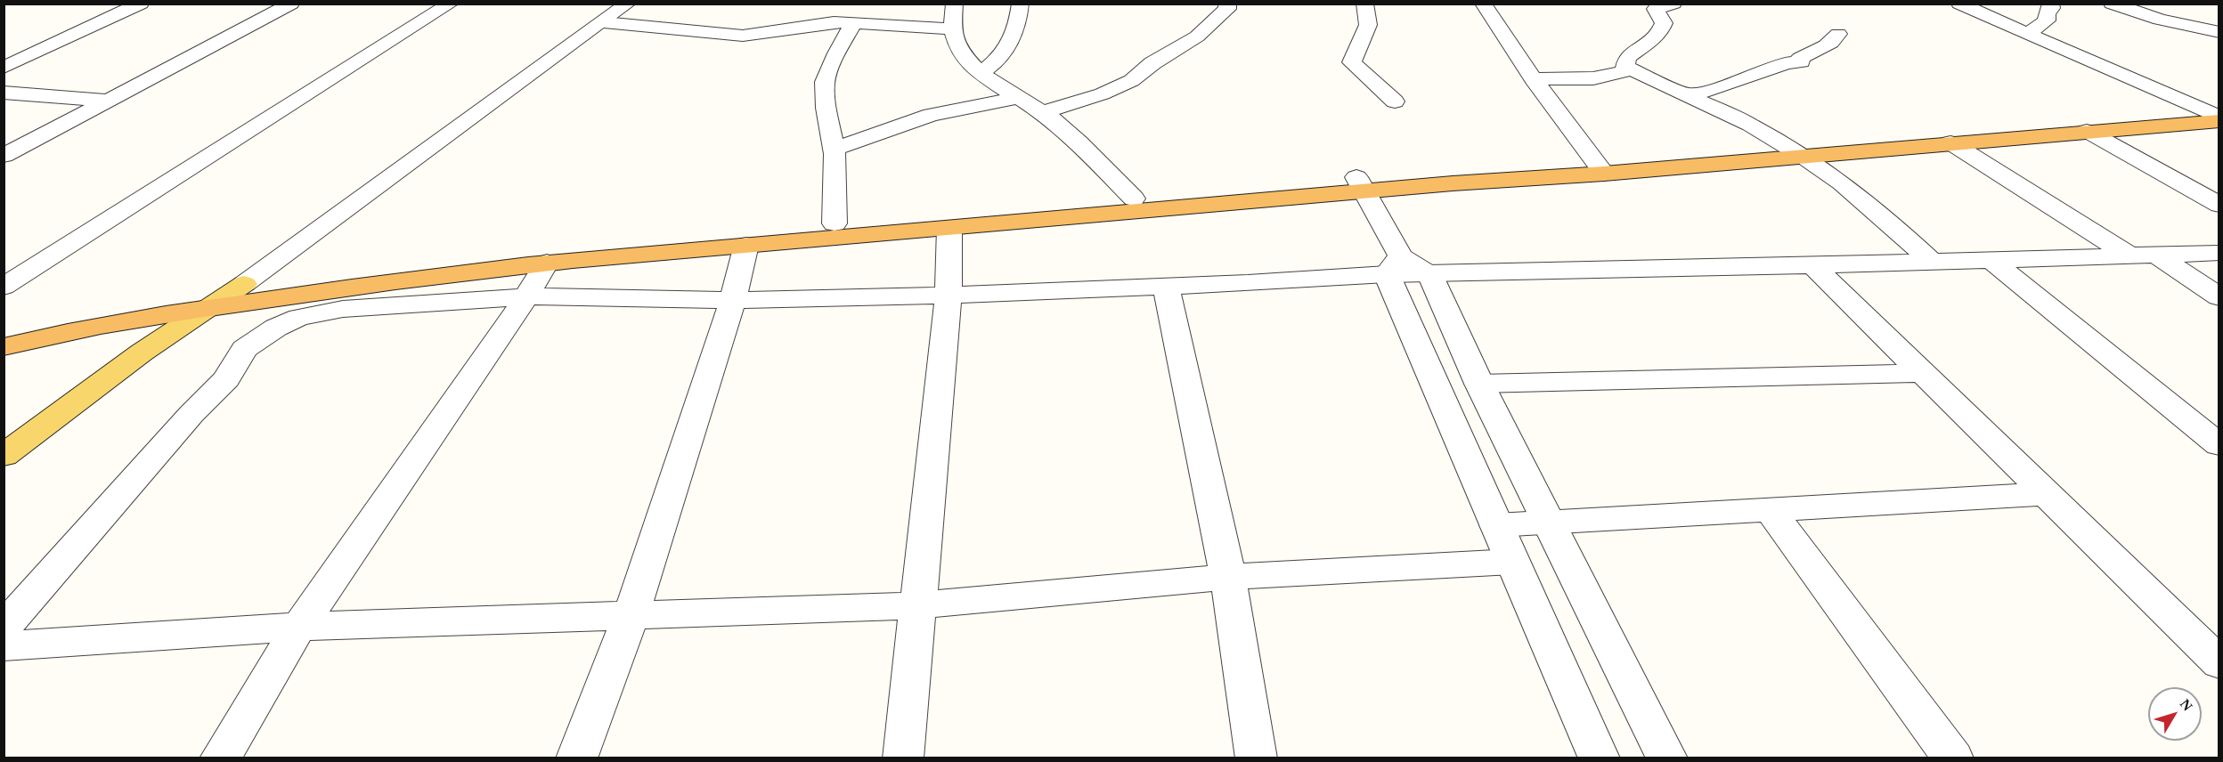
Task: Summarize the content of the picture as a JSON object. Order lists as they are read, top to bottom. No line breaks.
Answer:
{"north":"top right"}
